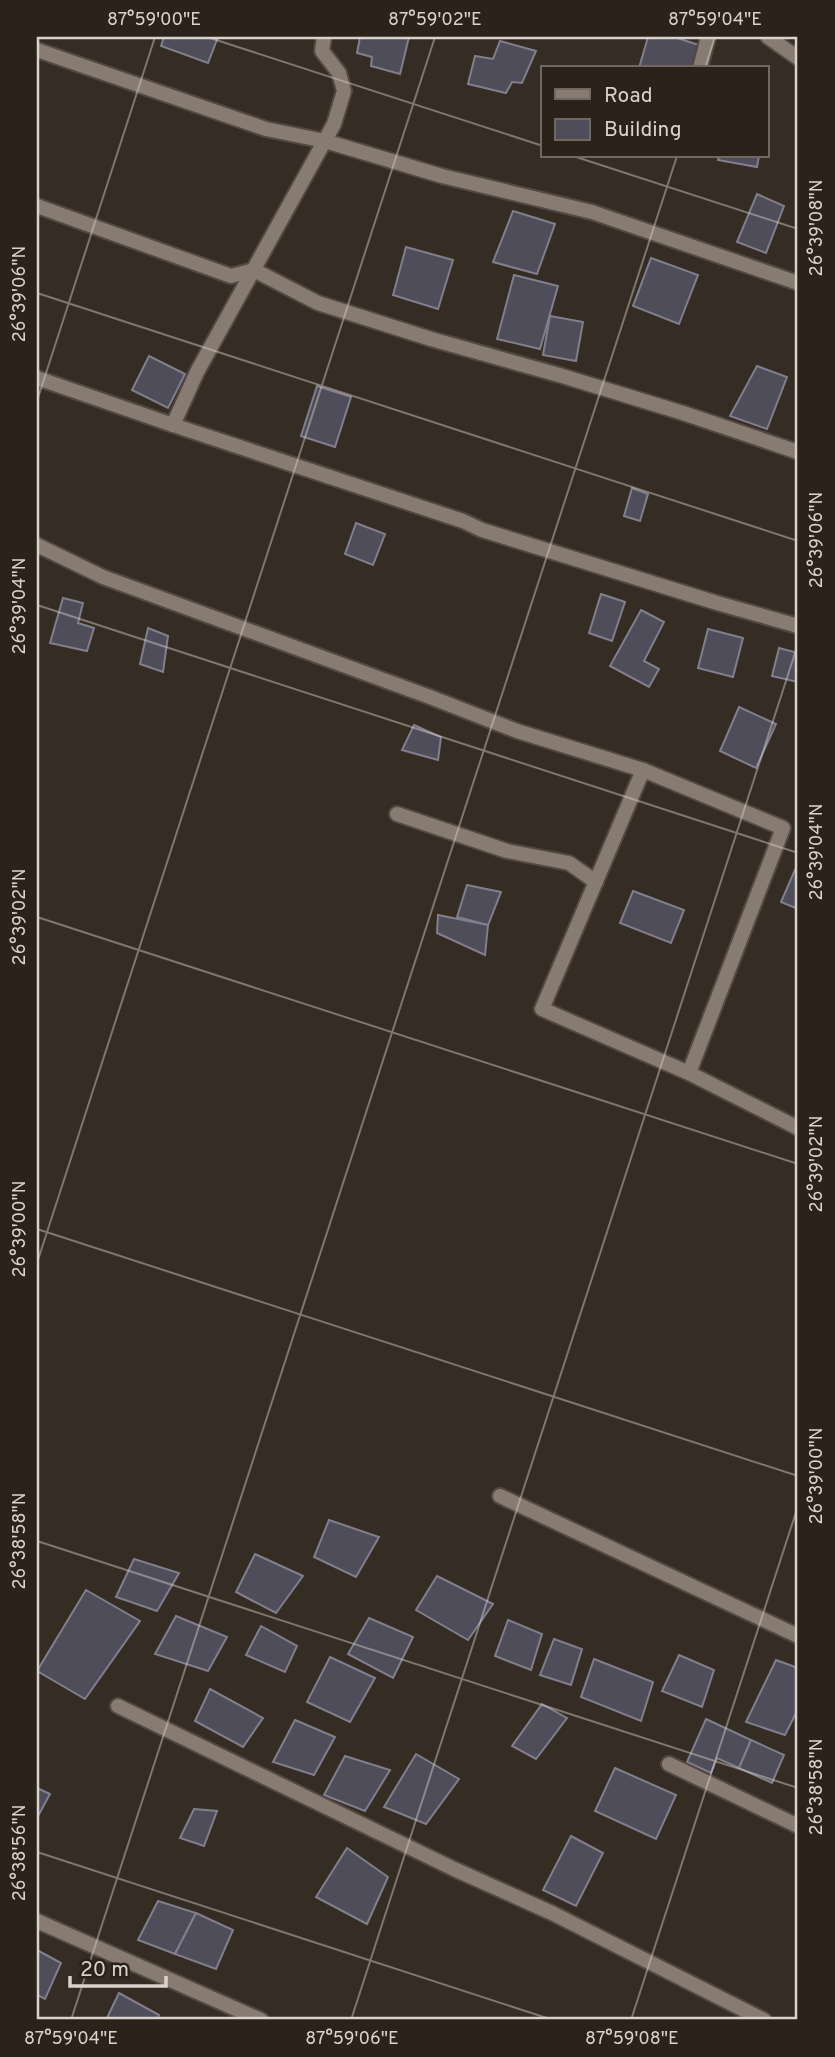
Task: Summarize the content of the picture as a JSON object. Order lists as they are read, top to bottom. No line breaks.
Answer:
{"legend":["Road","Building"],"scale_bar":"20 m","coordinates":["87°59'00\"E","87°59'02\"E","87°59'04\"E","26°39'08\"N","26°39'06\"N","26°39'04\"N","26°39'02\"N","26°39'00\"N","26°38'58\"N","26°38'56\"N","87°59'06\"E","87°59'08\"E"]}
